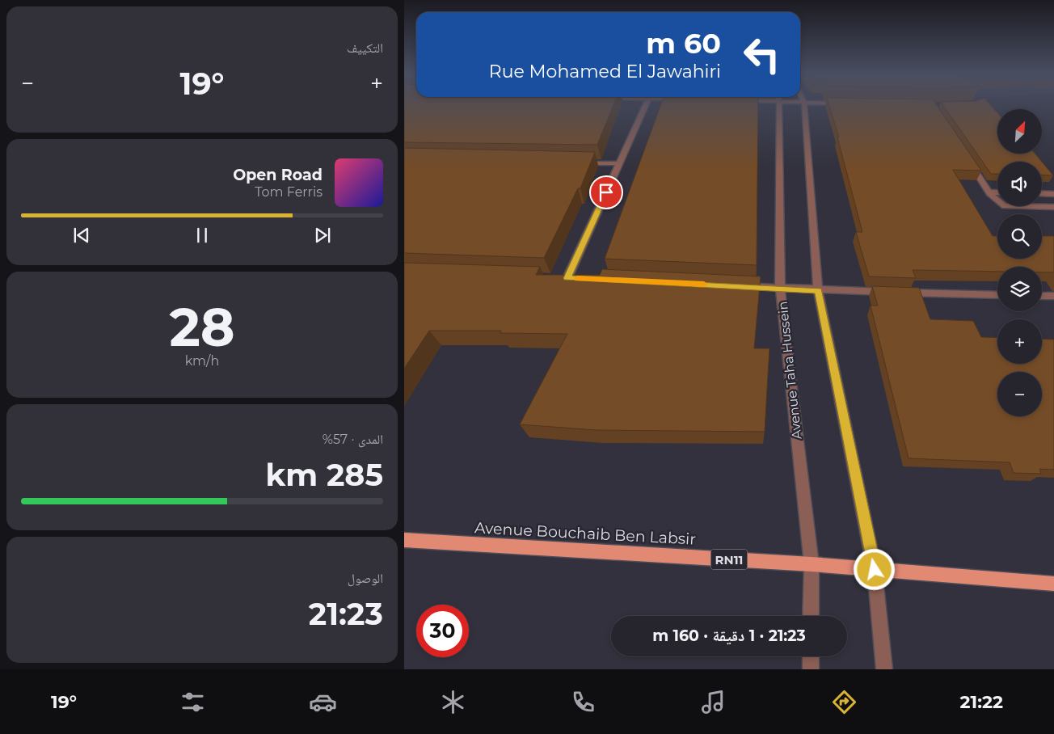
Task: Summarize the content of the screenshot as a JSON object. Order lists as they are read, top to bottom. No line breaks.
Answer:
{"streets":{"main road":["Avenue Bouchaib Ben Labsir","RN11"],"street":["Avenue Taha Hussein"]},"crossings":[["Avenue Taha Hussein","Avenue Bouchaib Ben Labsir"]],"north":"top right","page":{"tile":["التكييف",["28","km/h"],["المدى · 57%","285 km"],["الوصول","21:23"]],"turn":["60 m","Rue Mohamed El Jawahiri"],"heat":["−","19°","+"],"map_buttons":["+","−"],"song":["Open Road","Tom Ferris"],"limit":"30","trip":"21:23 · 1 دقيقة · 160 m","tabs":["21:22","19°"]}}
